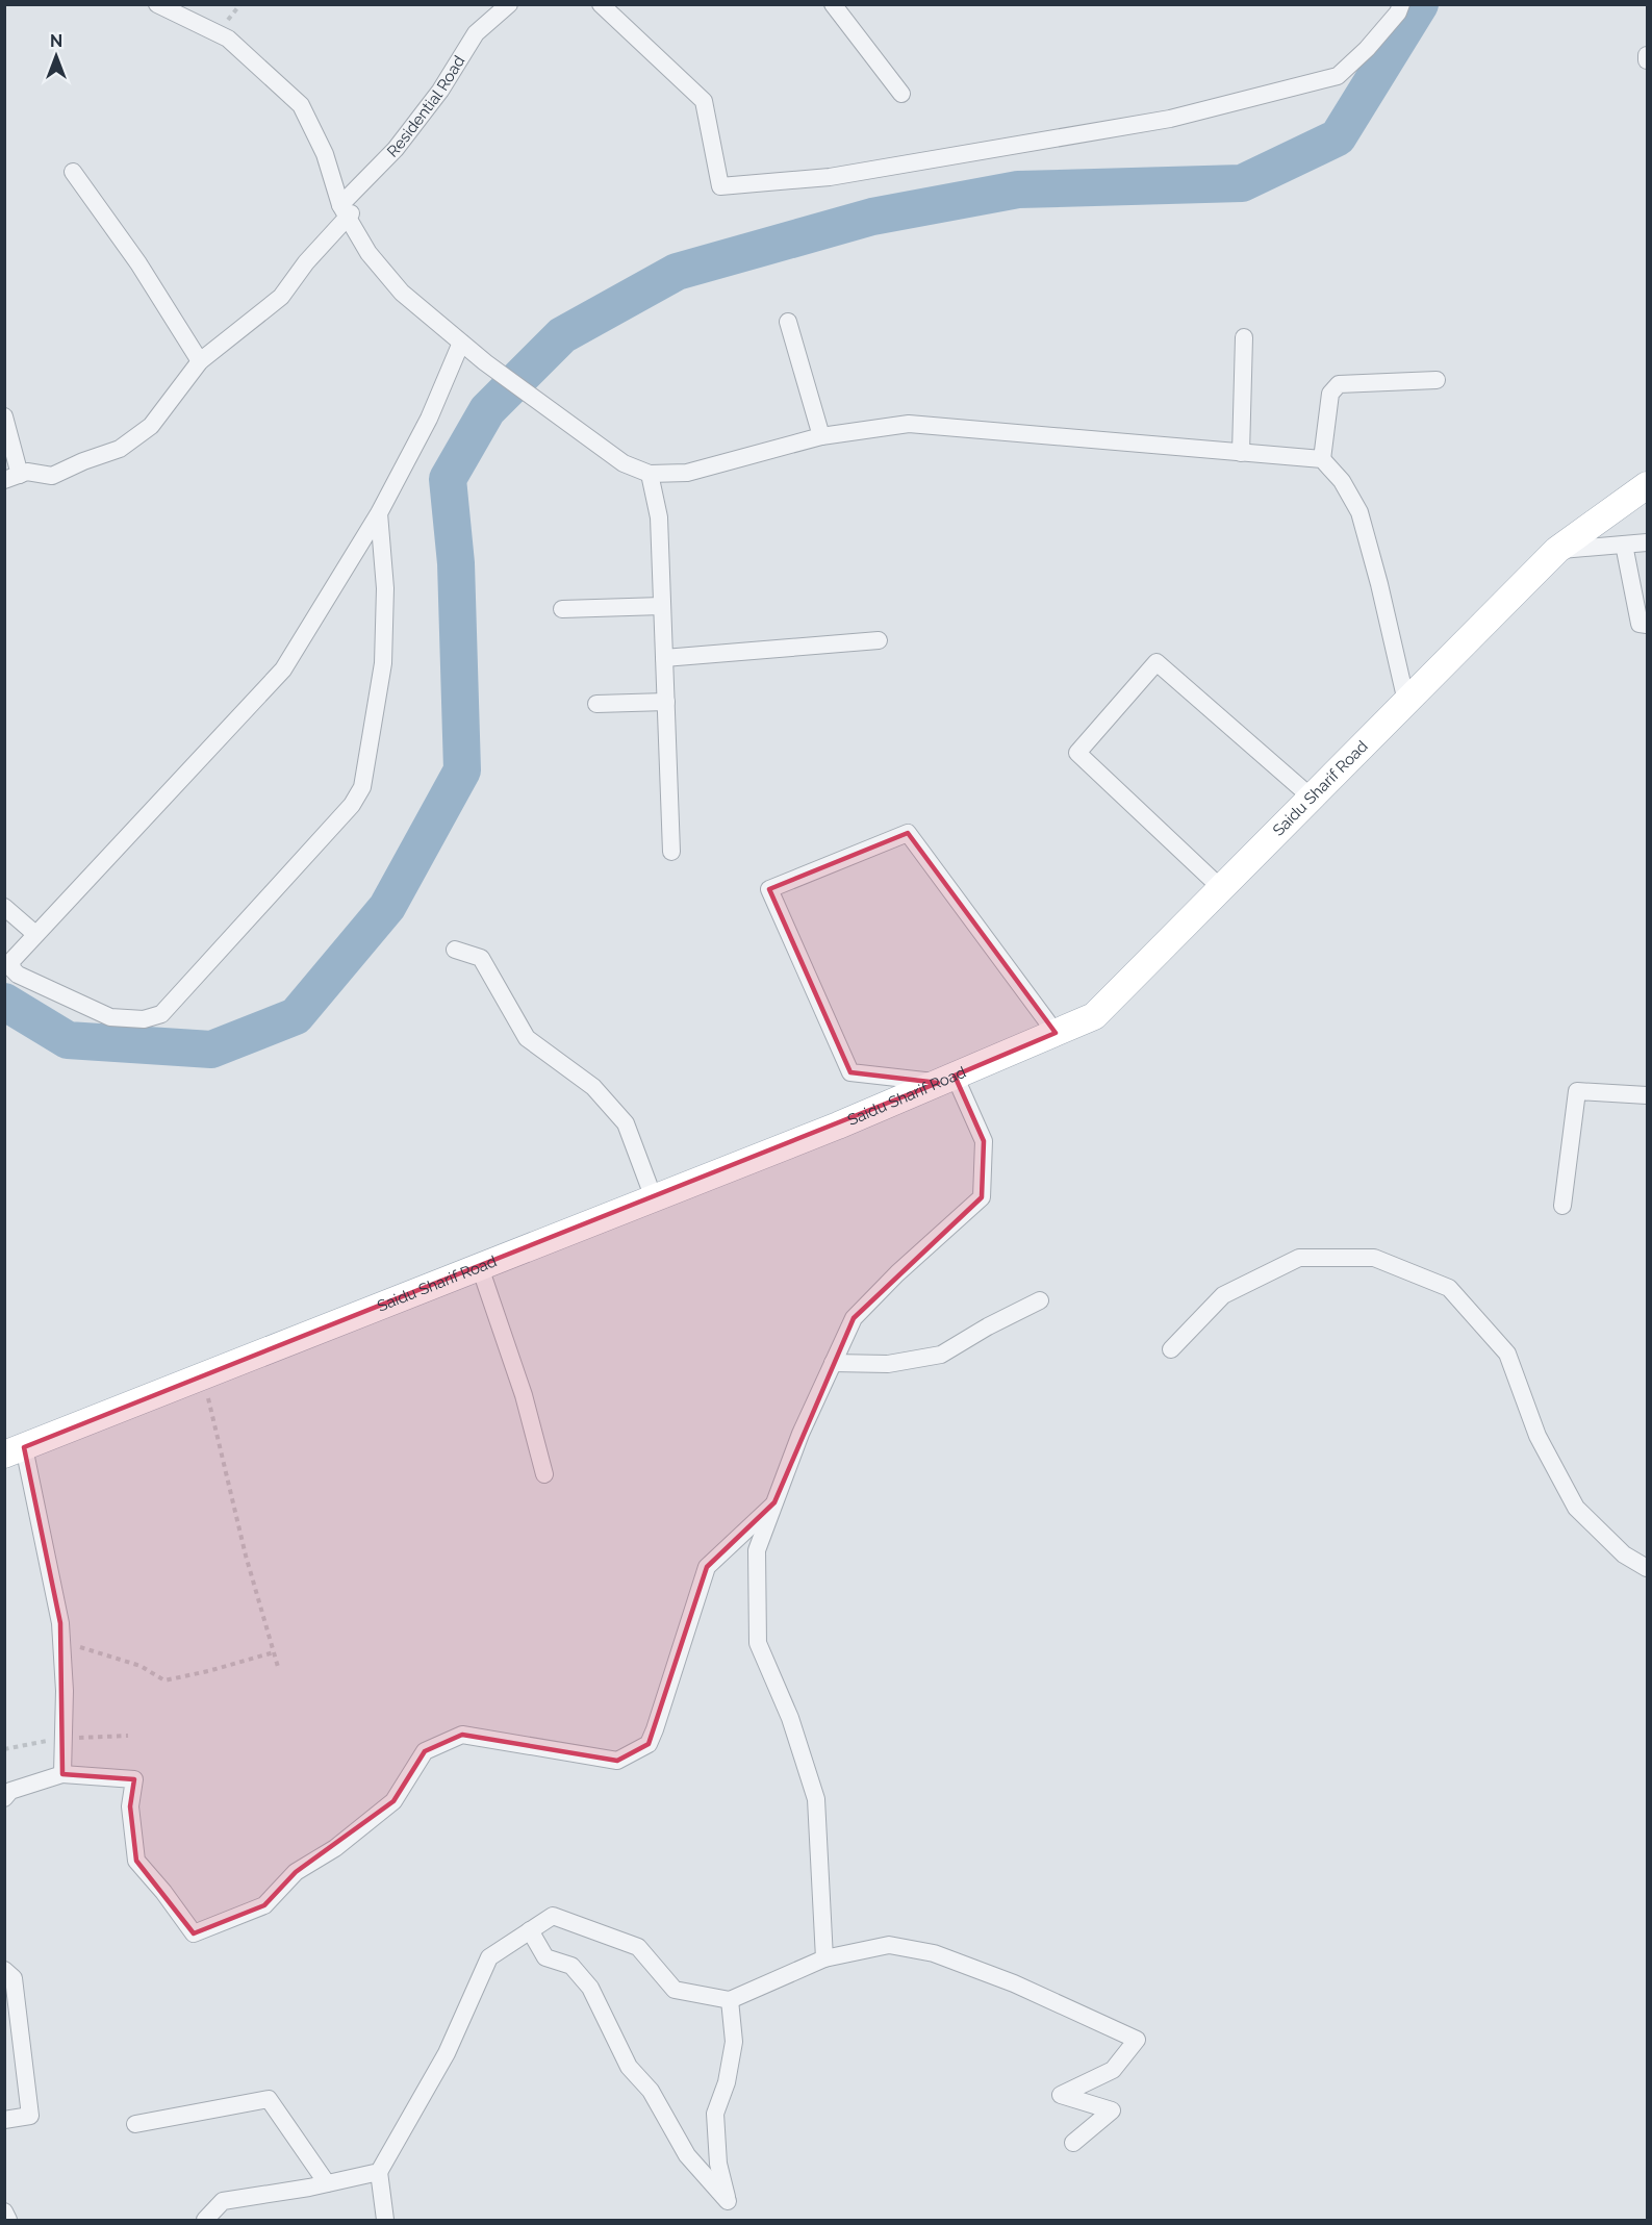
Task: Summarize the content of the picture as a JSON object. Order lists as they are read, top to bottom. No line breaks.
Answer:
{"streets":{"main road":["Saidu Sharif Road"],"street":["Residential Road"]},"north":"top"}
